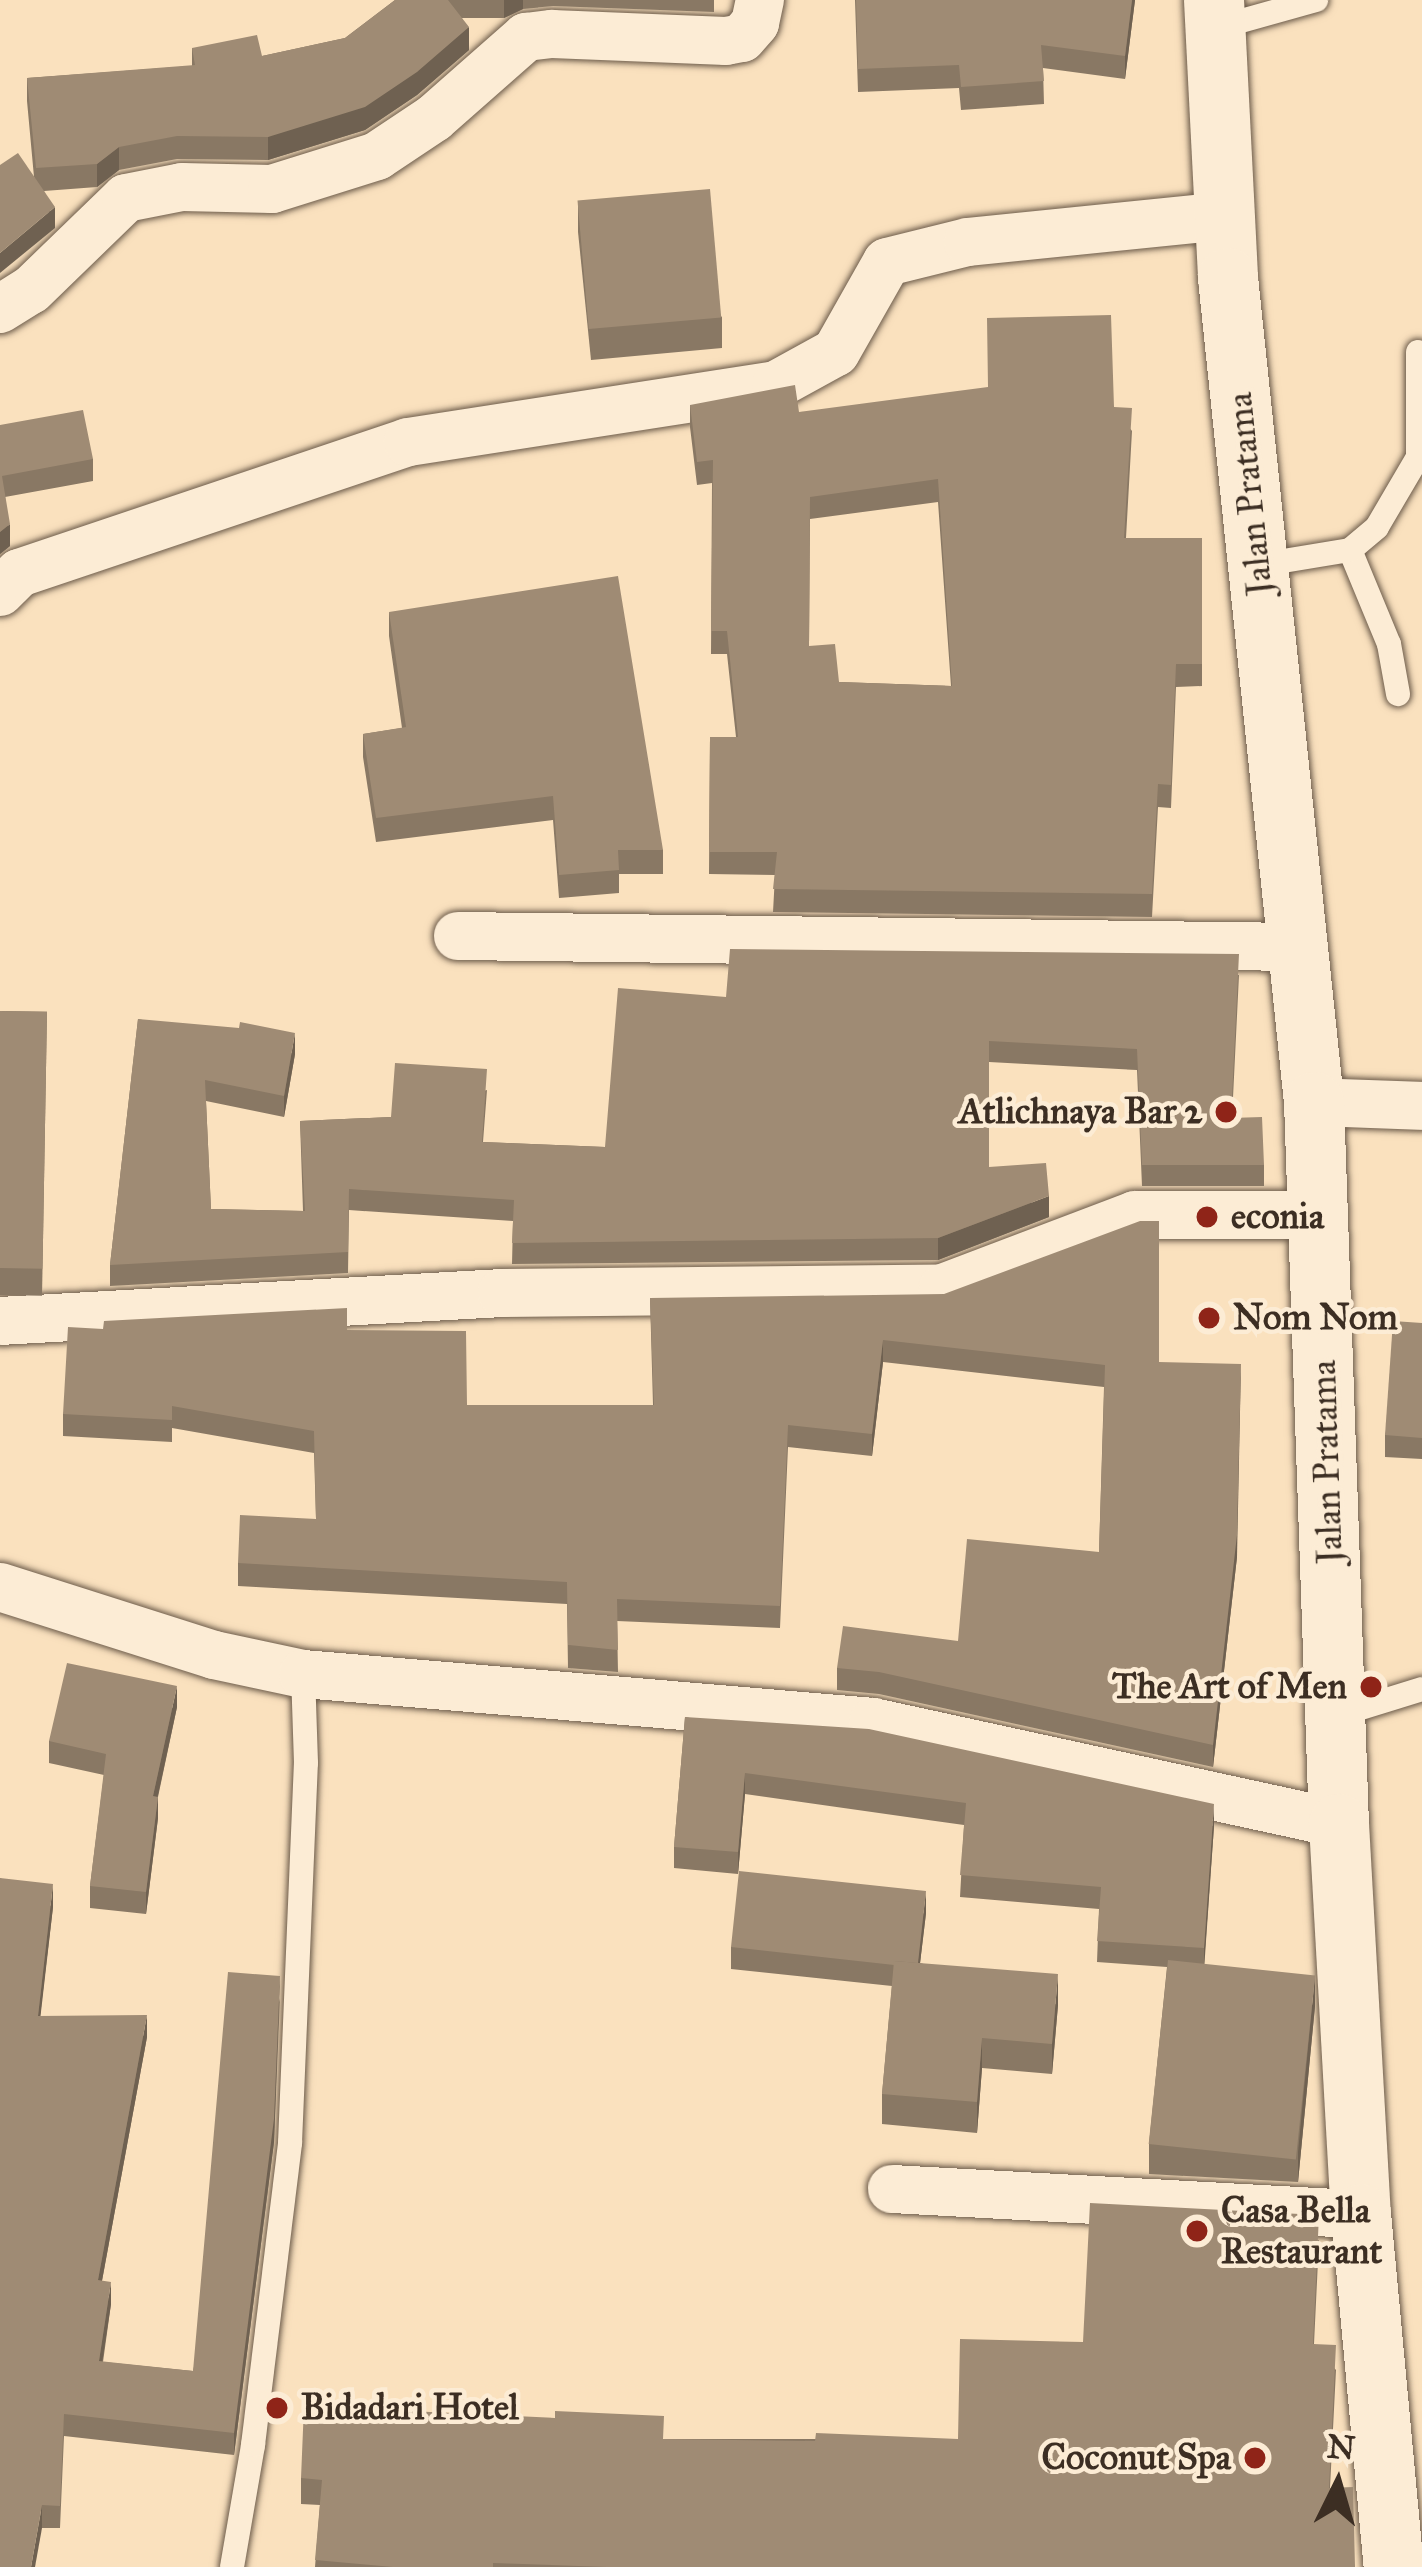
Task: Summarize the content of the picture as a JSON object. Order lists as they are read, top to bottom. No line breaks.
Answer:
{"streets":{"street":["Jalan Pratama"]},"places":["Atlichnaya Bar 2","econia","Nom Nom","The Art of Men","Casa Bella Restaurant","Bidadari Hotel","Coconut Spa"],"north":"top"}
